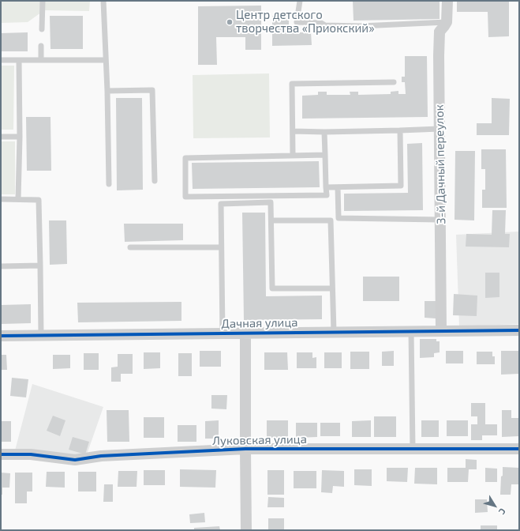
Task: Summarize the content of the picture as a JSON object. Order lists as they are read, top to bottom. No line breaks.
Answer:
{"streets":{"street":["3-й Дачный переулок","Дачная улица","Луковская улица"]},"crossings":[["3-й Дачный переулок","Дачная улица"]],"places":["Центр детского творчества «Приокский»"],"north":"bottom right"}
